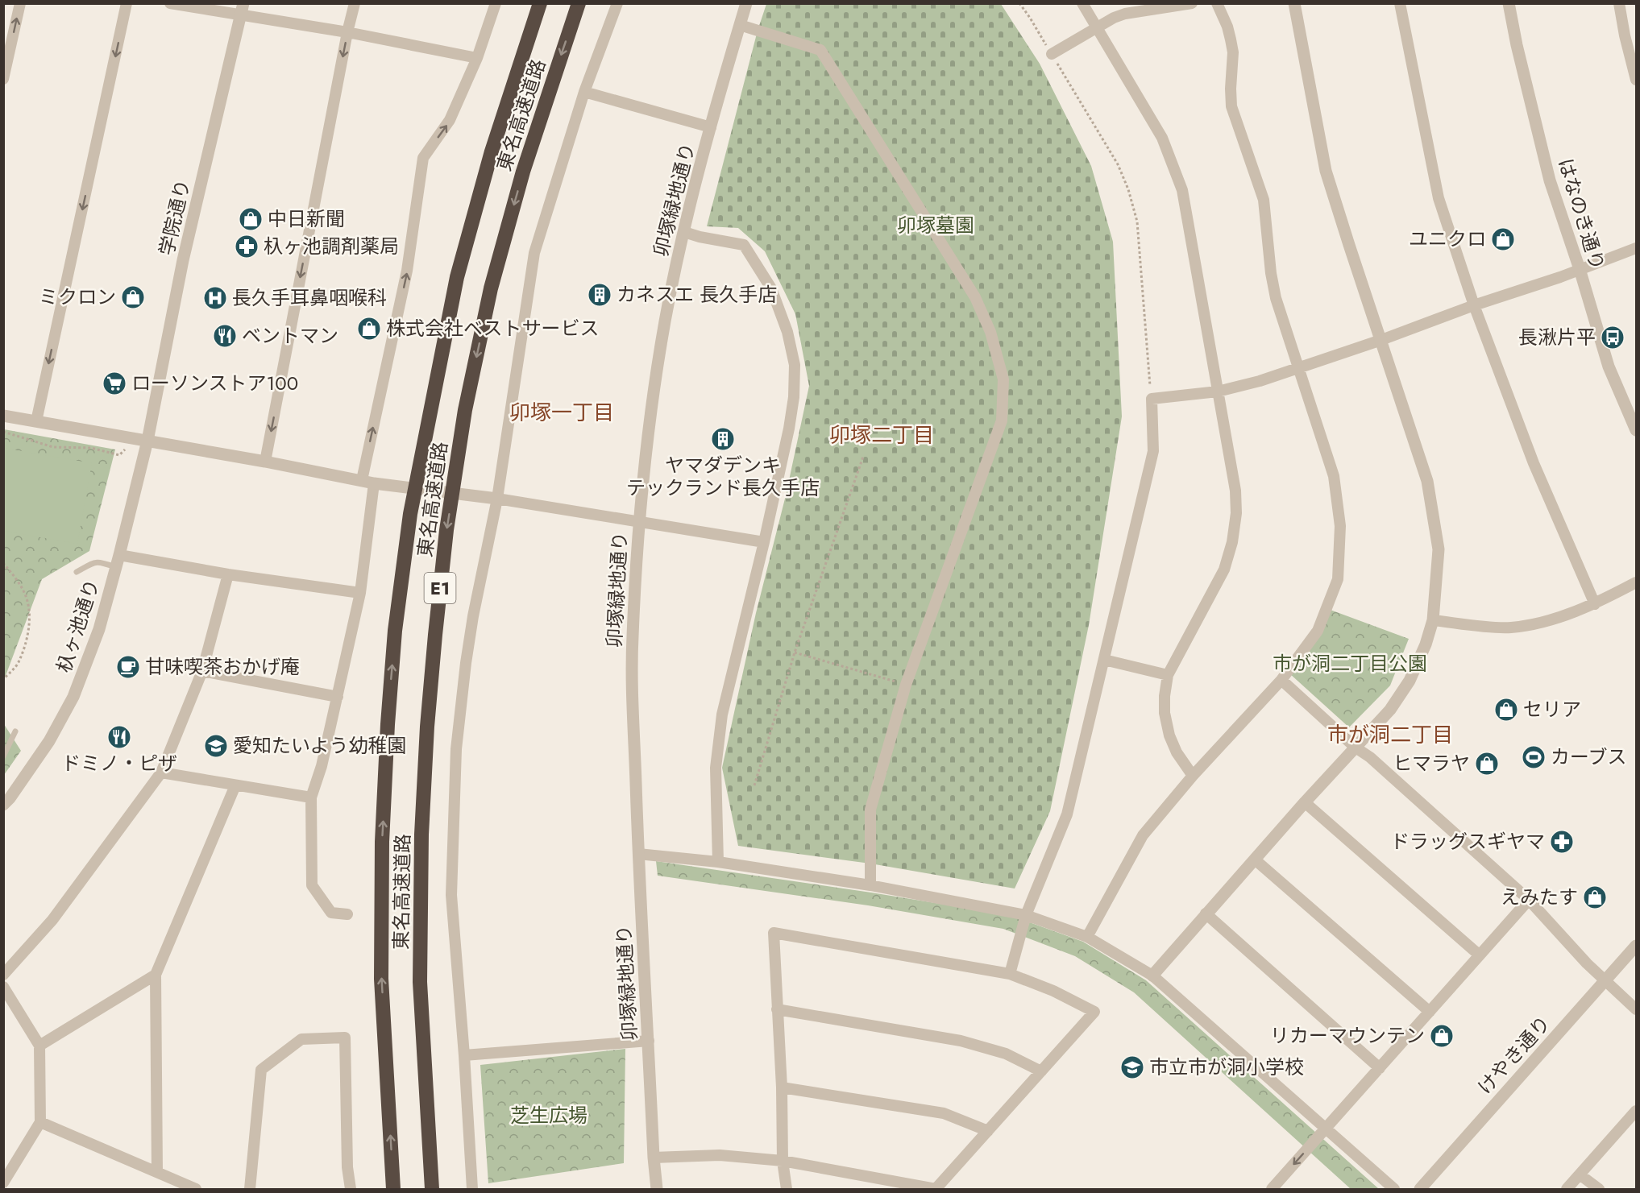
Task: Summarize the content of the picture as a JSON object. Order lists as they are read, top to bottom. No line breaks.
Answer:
{"streets":{"highway":["東名高速道路","E1"],"street":["卯塚緑地通り","はなのき通り","学院通り","杁ヶ池通り","けやき通り"]},"crossings":[["学院通り","杁ヶ池通り"]],"districts":["卯塚一丁目","卯塚二丁目","市が洞二丁目"],"parks":["卯塚墓園","市が洞二丁目公園","芝生広場"],"places":{"shop":["中日新聞","ユニクロ","ミクロン","株式会社ベストサービス","セリア","ヒマラヤ","えみたす","リカーマウンテン"],"pharmacy":["杁ヶ池調剤薬局","ドラッグスギヤマ"],"building":["カネスエ 長久手店","ヤマダデンキ テックランド長久手店"],"hospital":["長久手耳鼻咽喉科"],"restaurant":["ベントマン","ドミノ・ピザ"],"bus stop":["長湫片平"],"supermarket":["ローソンストア100"],"cafe":["甘味喫茶おかげ庵"],"school or university":["愛知たいよう幼稚園","市立市が洞小学校"],"sports":["カーブス"]}}
